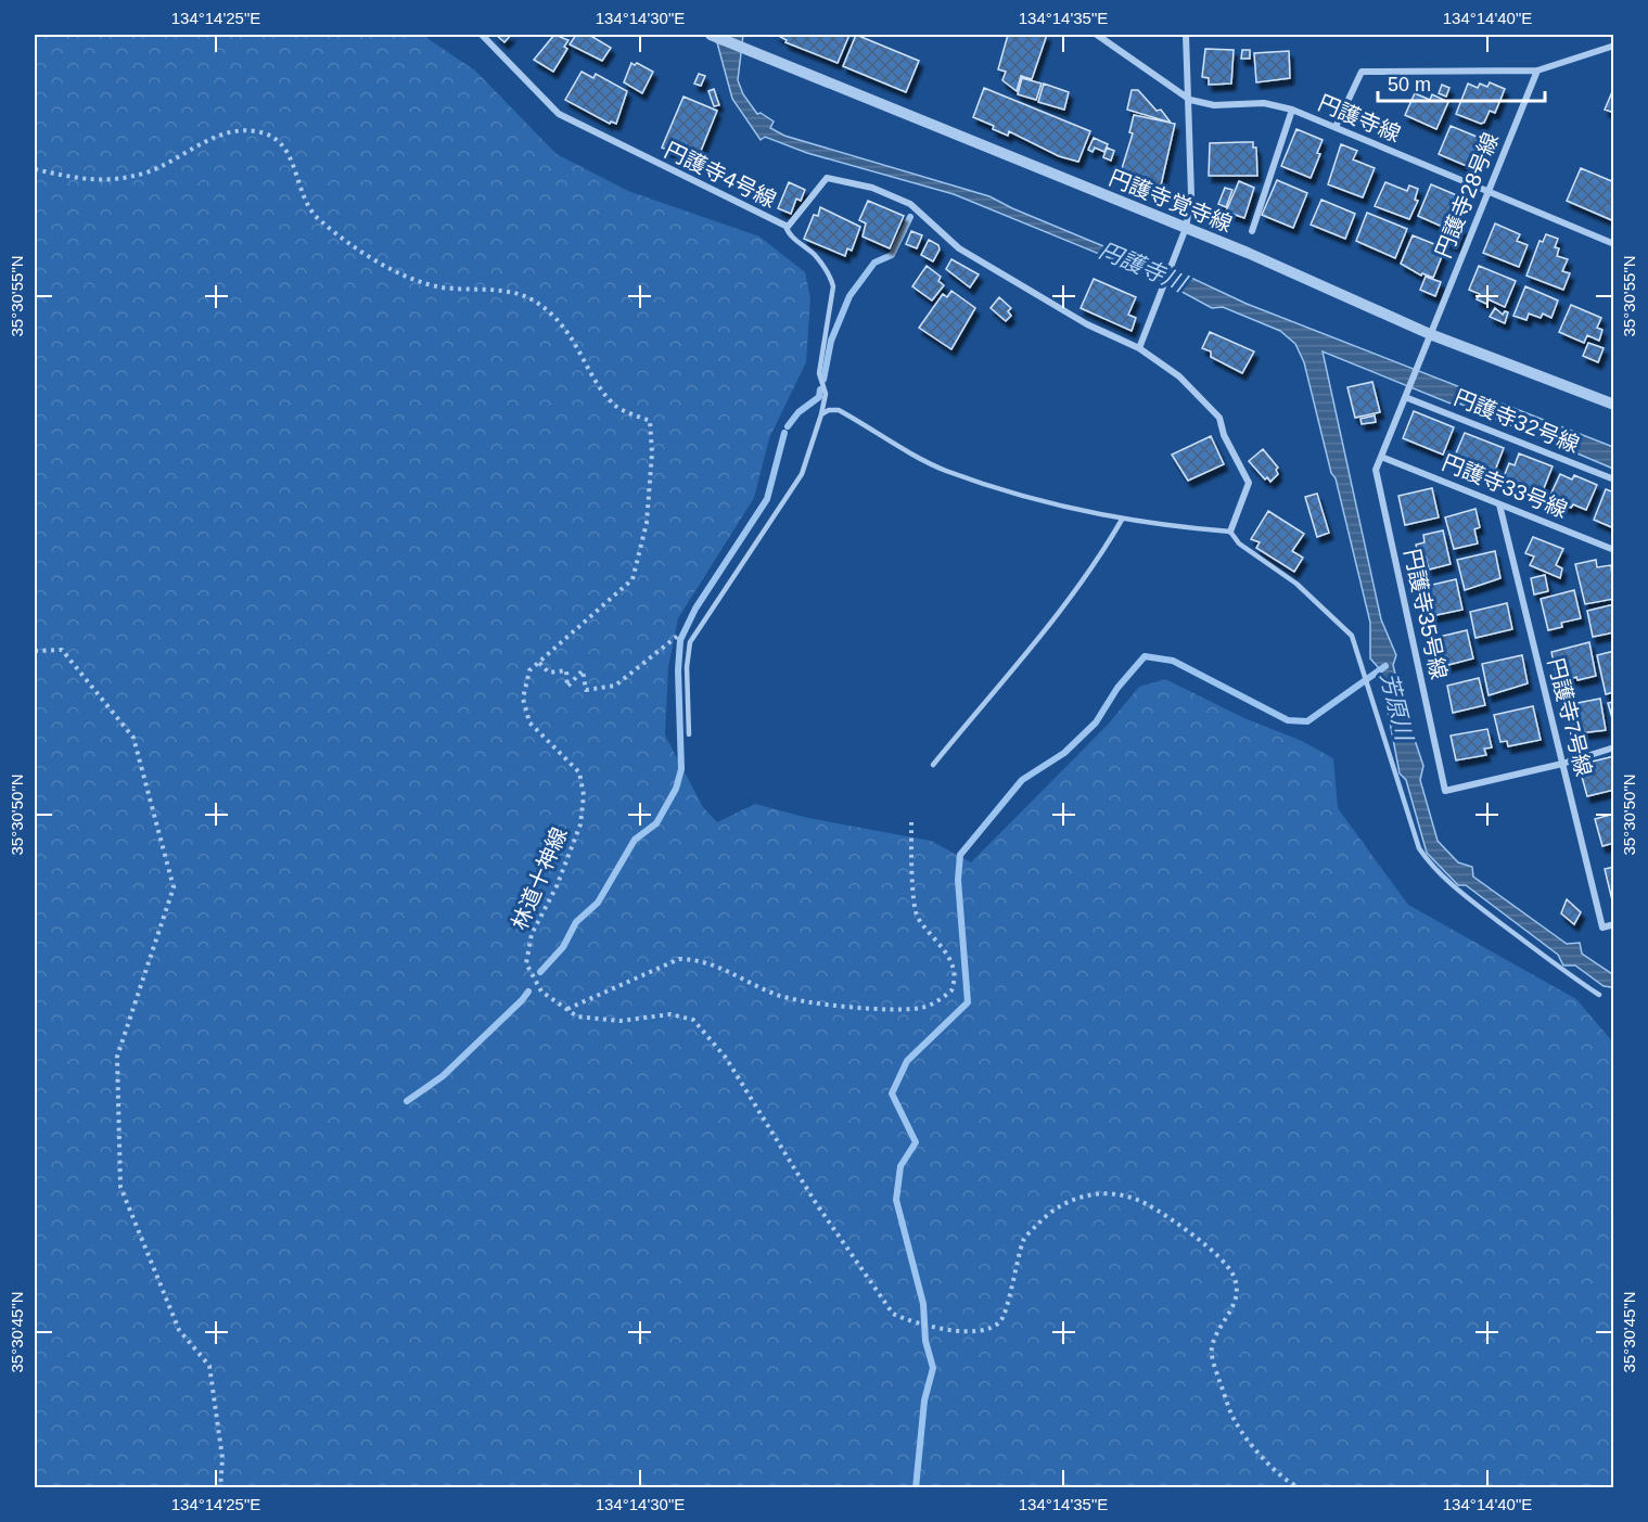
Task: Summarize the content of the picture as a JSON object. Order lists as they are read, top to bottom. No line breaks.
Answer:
{"streets":{"street":["円護寺線","円護寺4号線","円護寺28号線","円護寺覚寺線","円護寺32号線","円護寺33号線","円護寺35号線","円護寺7号線"],"path":["林道十神線"]},"crossings":[["円護寺線","円護寺28号線"],["円護寺28号線","円護寺覚寺線"],["円護寺28号線","円護寺35号線"],["円護寺覚寺線","円護寺35号線"],["円護寺32号線","円護寺35号線"],["円護寺33号線","円護寺35号線"],["円護寺33号線","円護寺7号線"],["円護寺35号線","円護寺7号線"]],"water":["円護寺川","芳原川"],"scale_bar":"50 m","coordinates":["134°14'25\"E","134°14'30\"E","134°14'35\"E","134°14'40\"E","35°30'55\"N","35°30'50\"N","35°30'45\"N"]}
